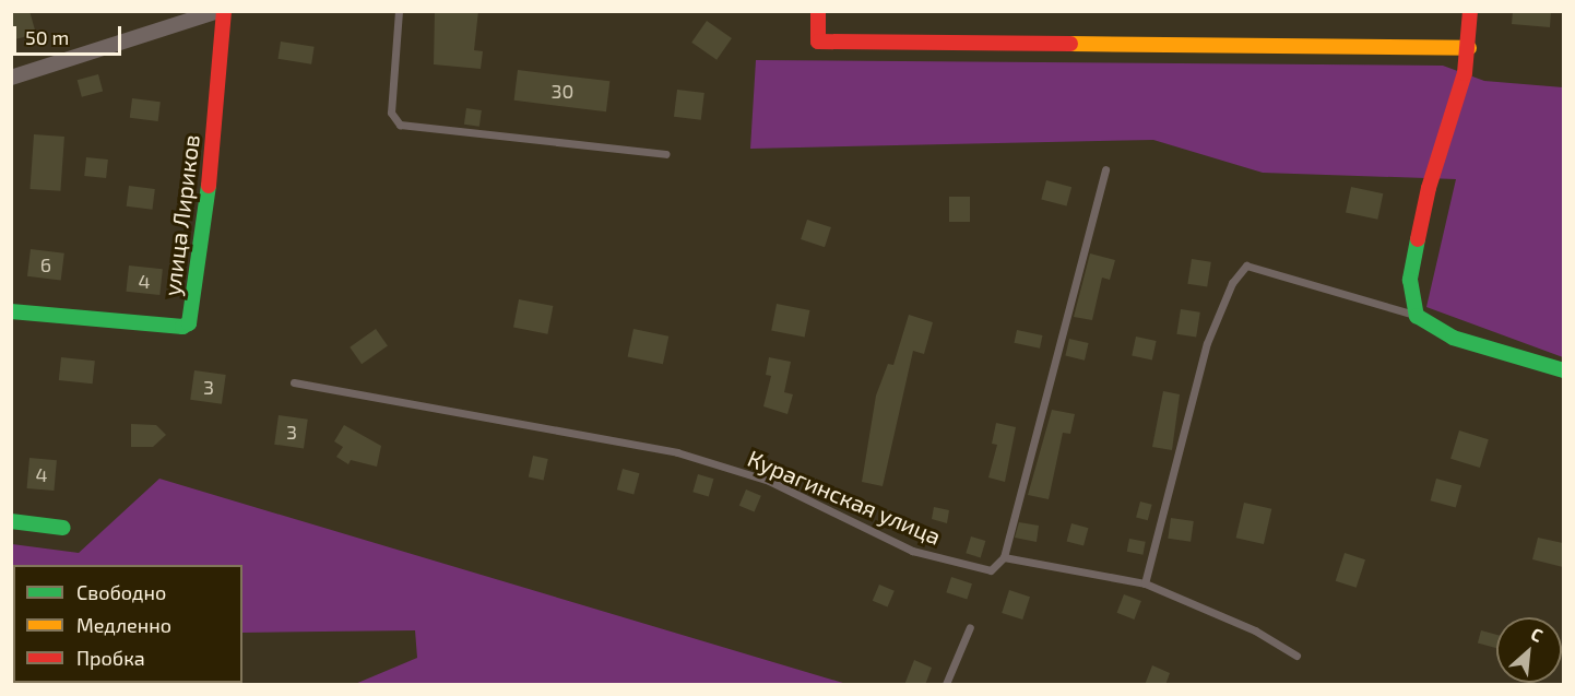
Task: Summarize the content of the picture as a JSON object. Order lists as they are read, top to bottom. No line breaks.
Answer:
{"streets":{"street":["улица Лириков"],"lane":["Курагинская улица"]},"house_numbers":["30","6","4","3","3","4"],"legend":["Свободно","Медленно","Пробка"],"scale_bar":"50 m","north":"top right"}
